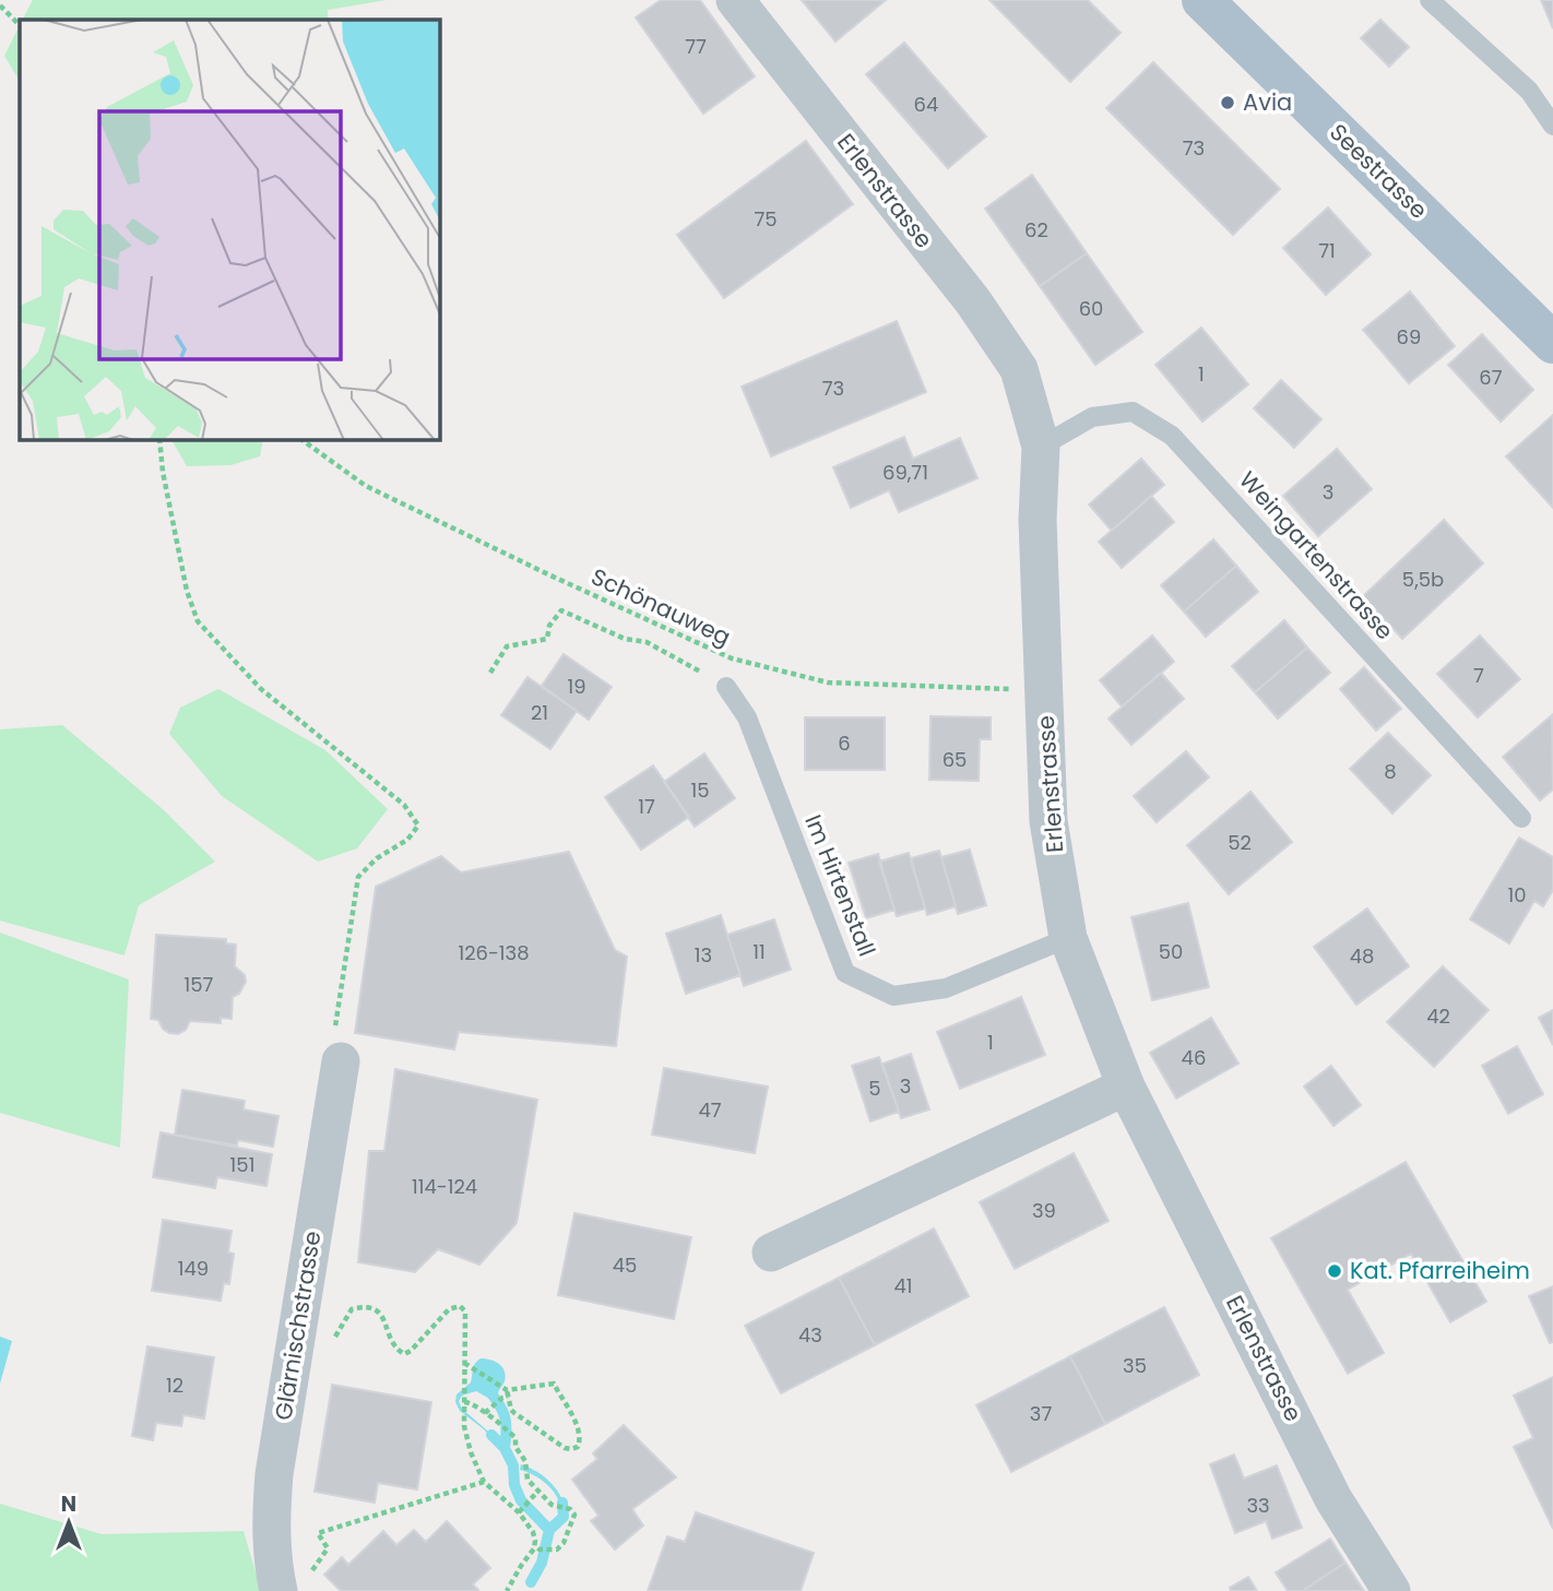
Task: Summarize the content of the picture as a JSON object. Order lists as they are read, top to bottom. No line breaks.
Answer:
{"streets":{"main road":["Seestrasse"],"street":["Erlenstrasse","Glärnischstrasse"],"lane":["Weingartenstrasse","Im Hirtenstall"],"path":["Schönauweg"]},"crossings":[["Erlenstrasse","Weingartenstrasse"],["Erlenstrasse","Schönauweg"],["Erlenstrasse","Im Hirtenstall"]],"places":["Avia","Kat. Pfarreiheim"],"house_numbers":["77","64","73","75","62","71","60","69","1","67","73","69,71","3","5,5b","7","19","21","6","65","8","15","17","52","10","11","50","126-138","13","48","157","42","1","46","3","5","47","151","114-124","39","45","149","41","43","35","12","37","33"],"north":"top"}
